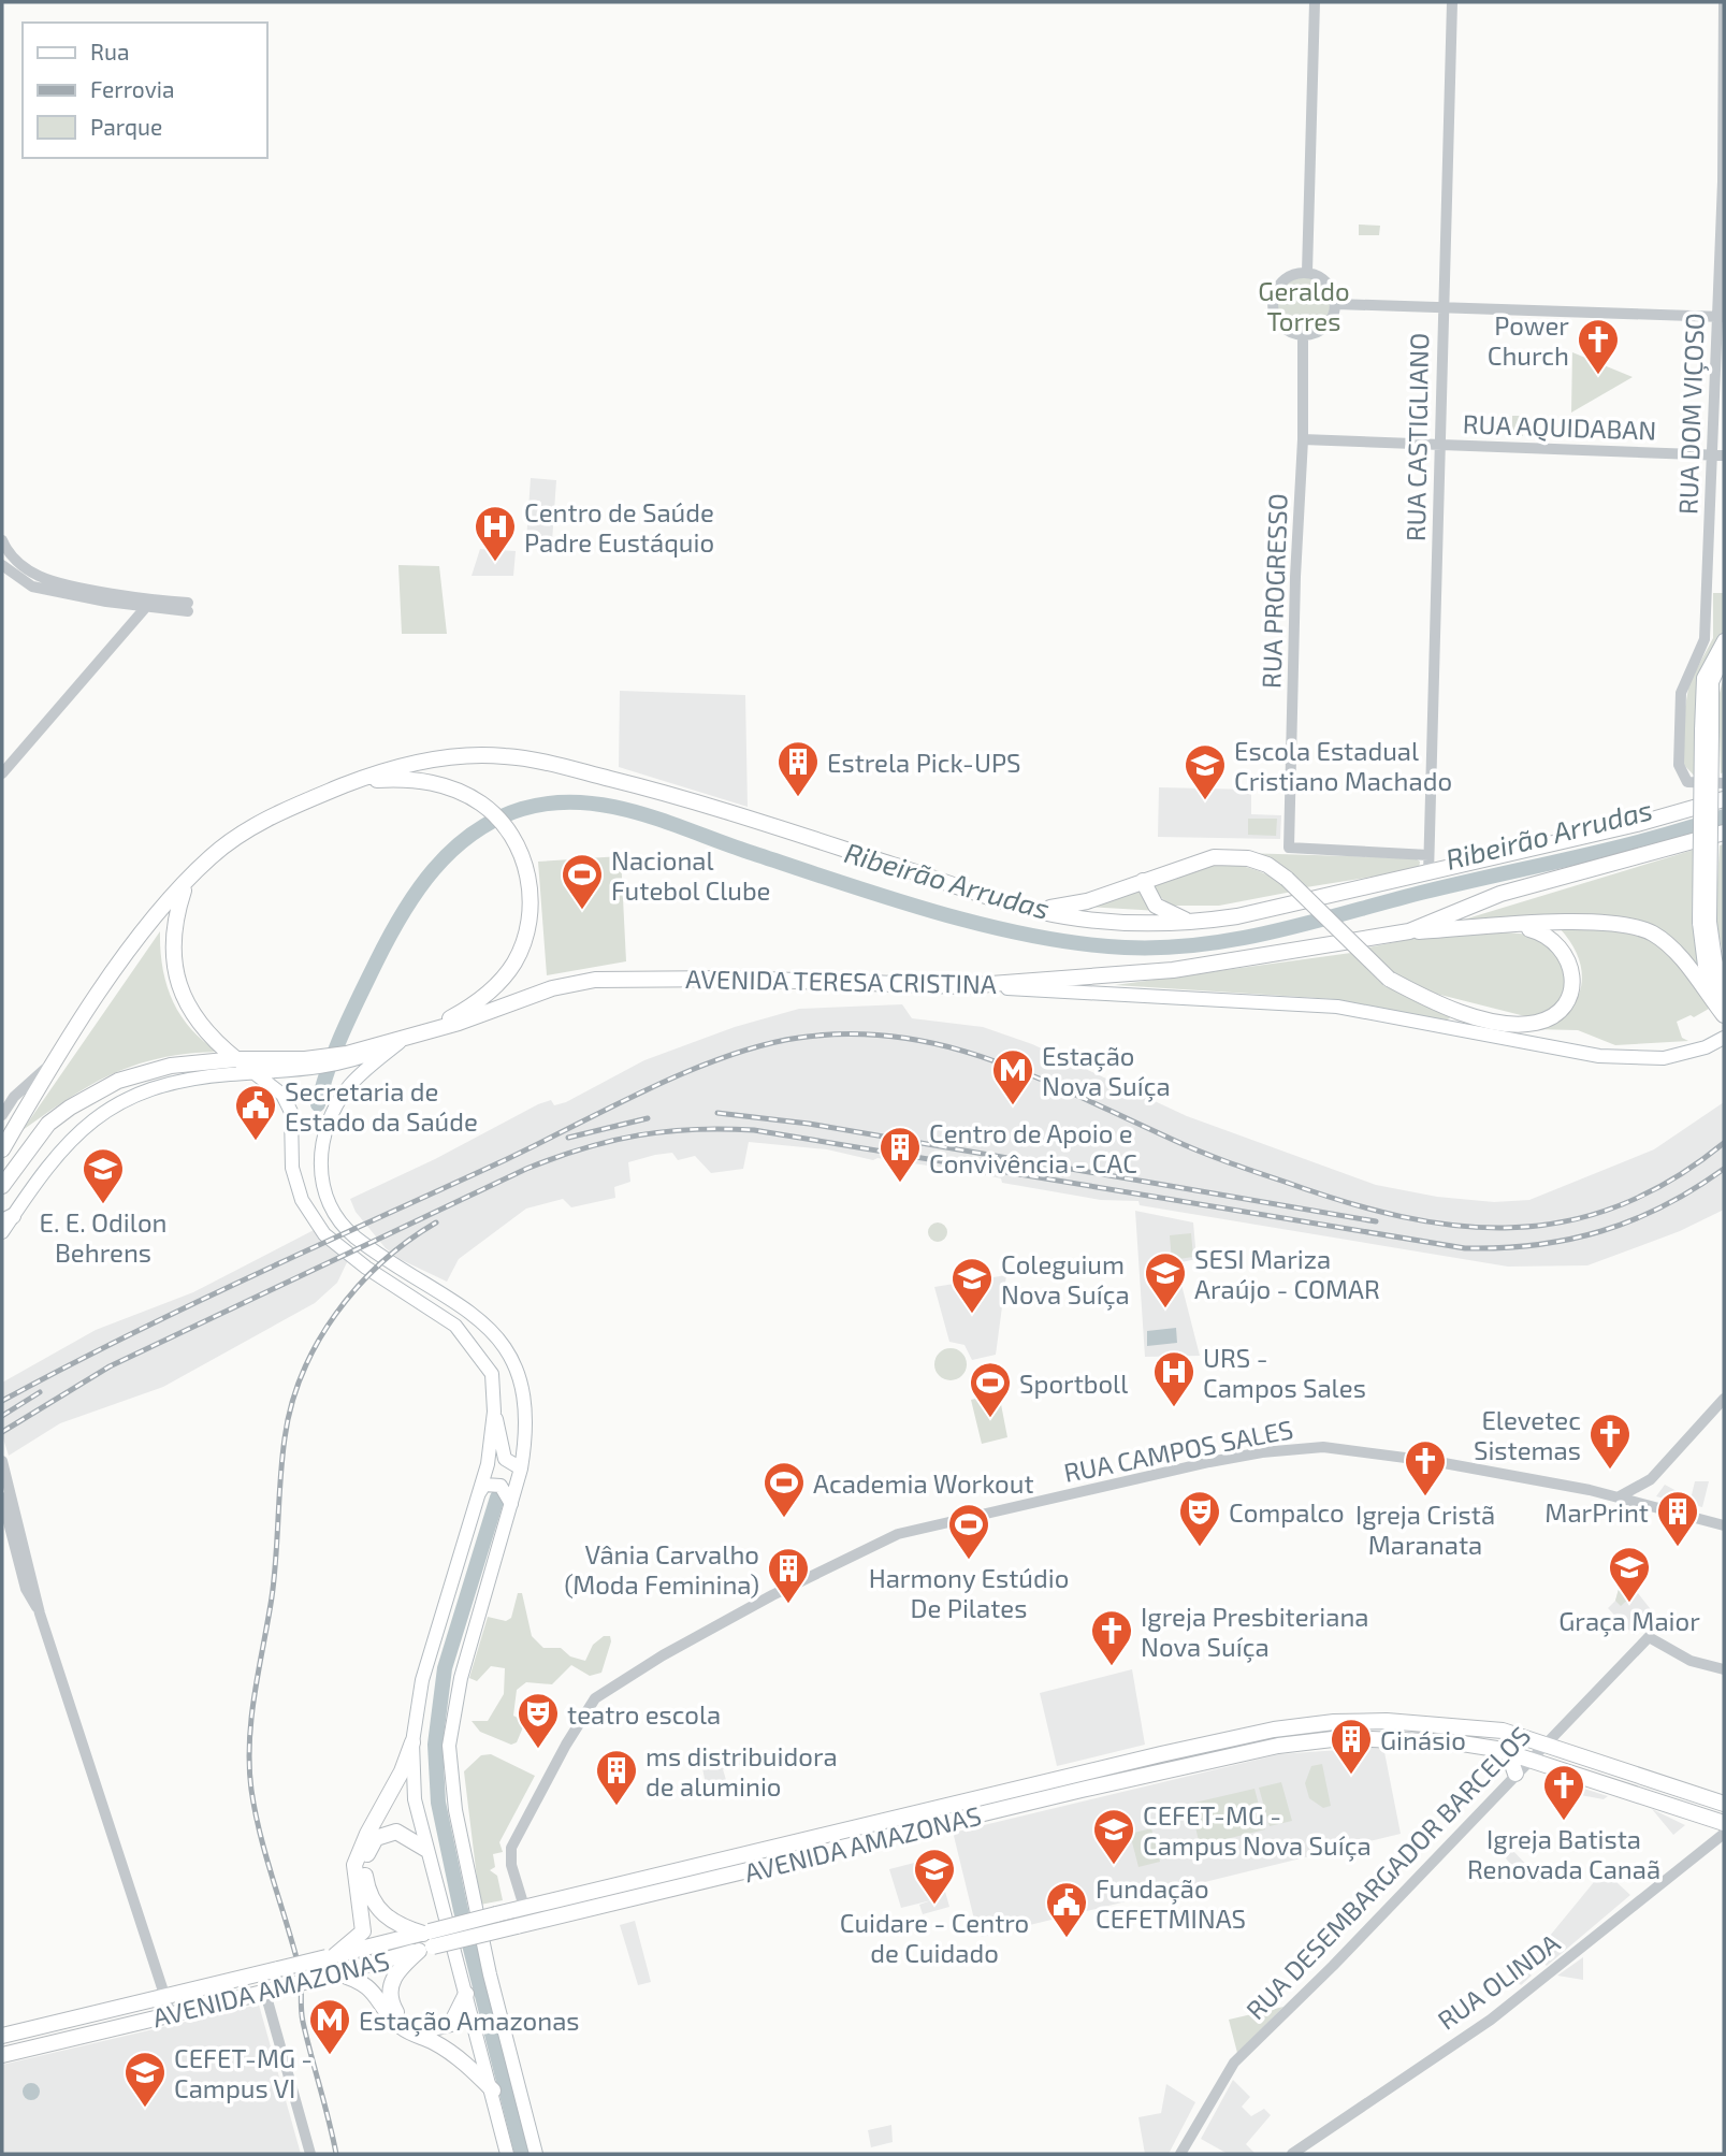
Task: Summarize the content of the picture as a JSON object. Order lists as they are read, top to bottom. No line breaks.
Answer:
{"streets":{"main road":["AVENIDA TERESA CRISTINA","AVENIDA AMAZONAS"],"street":["RUA DOM VIÇOSO","RUA AQUIDABAN","RUA CASTIGLIANO","RUA PROGRESSO","RUA CAMPOS SALES","RUA DESEMBARGADOR BARCELOS","RUA OLINDA"]},"crossings":[["RUA DOM VIÇOSO","RUA AQUIDABAN"],["RUA AQUIDABAN","RUA CASTIGLIANO"],["RUA AQUIDABAN","RUA PROGRESSO"],["RUA CASTIGLIANO","RUA PROGRESSO"],["RUA CAMPOS SALES","AVENIDA AMAZONAS"],["AVENIDA AMAZONAS","RUA DESEMBARGADOR BARCELOS"]],"water":["Ribeirão Arrudas"],"parks":["Geraldo Torres"],"places":{"church":["Power Church","Elevetec Sistemas","Igreja Cristã Maranata","Igreja Presbiteriana Nova Suíça","Igreja Batista Renovada Canaã"],"hospital":["Centro de Saúde Padre Eustáquio","URS - Campos Sales"],"building":["Estrela Pick-UPS","Centro de Apoio e Convivência - CAC","MarPrint","Vânia Carvalho (Moda Feminina)","Ginásio","ms distribuidora de aluminio"],"school or university":["Escola Estadual Cristiano Machado","E. E. Odilon Behrens","SESI Mariza Araújo - COMAR","Coleguium Nova Suíça","Graça Maior","CEFET-MG - Campus Nova Suíça","Cuidare - Centro de Cuidado","CEFET-MG - Campus VI"],"sports":["Nacional Futebol Clube","Sportboll","Academia Workout","Harmony Estúdio De Pilates"],"metro station":["Estação Nova Suíça","Estação Amazonas"],"public building":["Secretaria de Estado da Saúde","Fundação CEFETMINAS"],"theatre":["Compalco","teatro escola"]},"legend":["Rua","Ferrovia","Parque"]}
